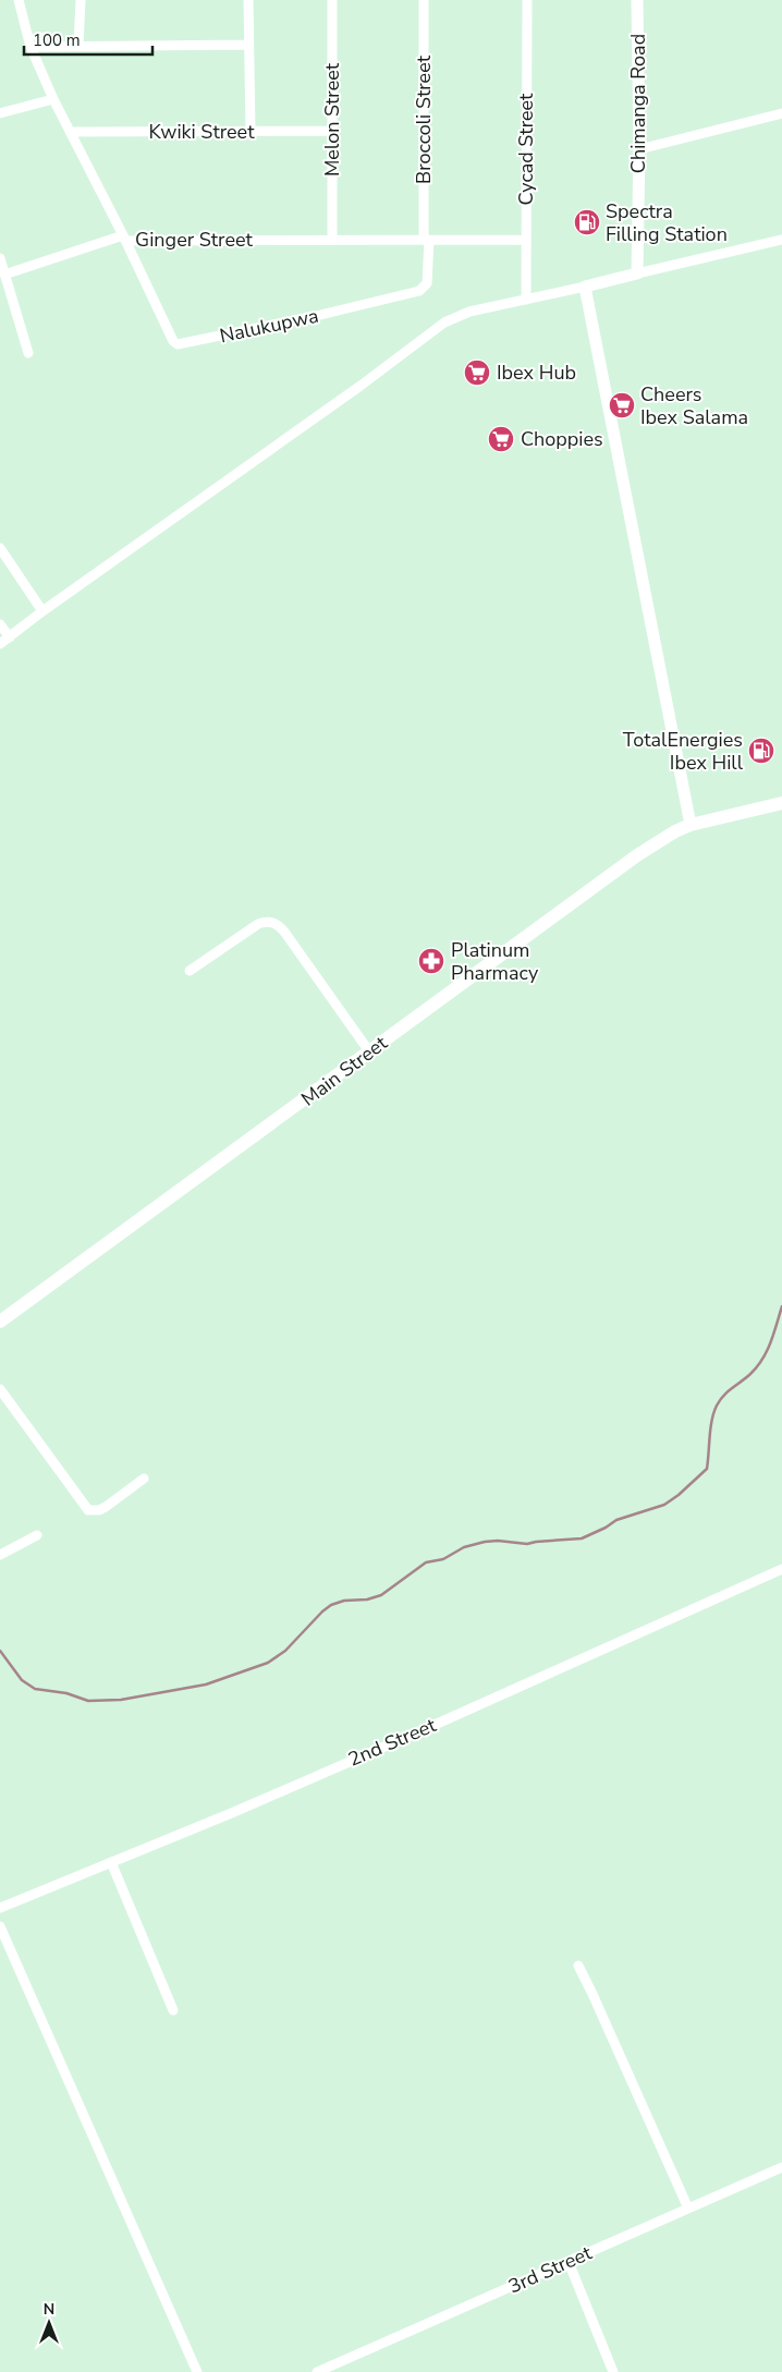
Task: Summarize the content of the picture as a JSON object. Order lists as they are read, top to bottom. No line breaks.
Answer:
{"streets":{"main road":["Main Street"],"street":["Chimanga Road","Melon Street","Broccoli Street","Kwiki Street","Cycad Street","Ginger Street","Nalukupwa","2nd Street","3rd Street"]},"crossings":[["Melon Street","Kwiki Street"],["Melon Street","Ginger Street"],["Broccoli Street","Ginger Street"],["Broccoli Street","Nalukupwa"],["Kwiki Street","Ginger Street"],["Cycad Street","Ginger Street"],["Ginger Street","Nalukupwa"]],"places":{"fuel station":["Spectra Filling Station","TotalEnergies Ibex Hill"],"supermarket":["Ibex Hub","Cheers Ibex Salama","Choppies"],"pharmacy":["Platinum Pharmacy"]},"scale_bar":"100 m","north":"top"}
